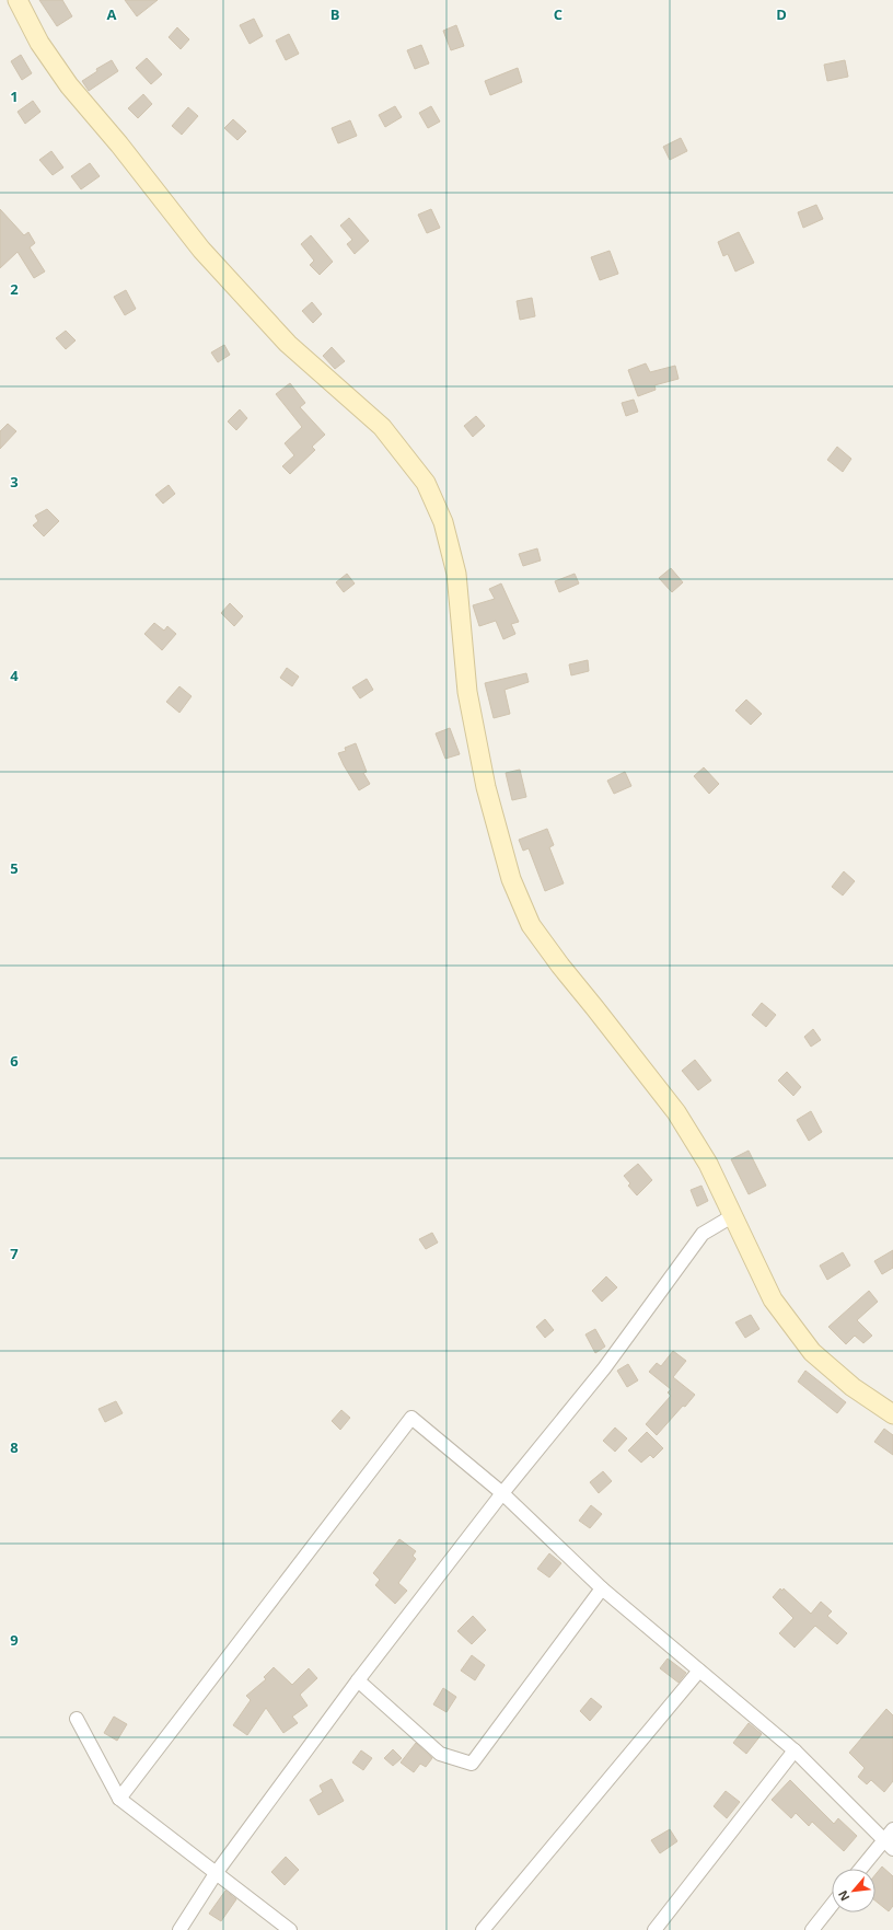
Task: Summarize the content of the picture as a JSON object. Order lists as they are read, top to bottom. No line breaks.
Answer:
{"north":"bottom left","grid":{"columns":["A","B","C","D"],"rows":["1","2","3","4","5","6","7","8","9"]}}
